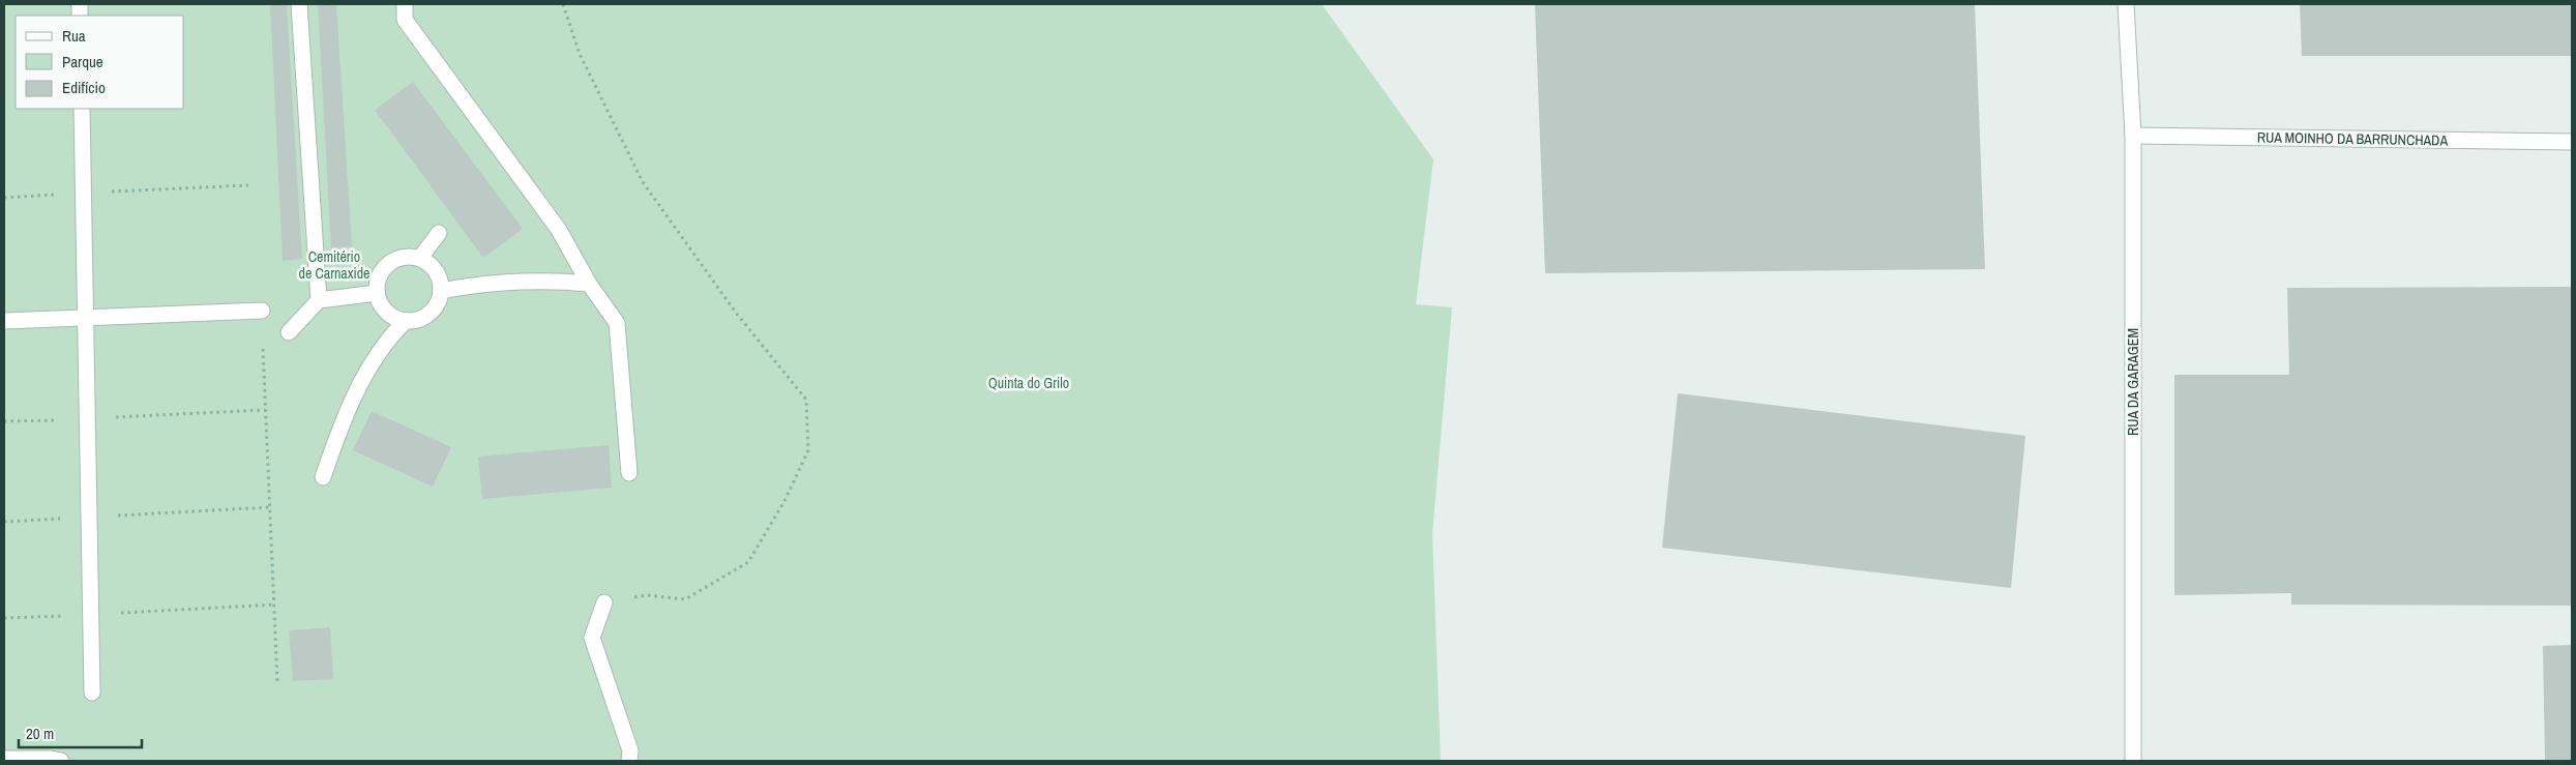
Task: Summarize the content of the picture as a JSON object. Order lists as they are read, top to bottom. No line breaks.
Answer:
{"streets":{"street":["RUA MOINHO DA BARRUNCHADA","RUA DA GARAGEM"]},"crossings":[["RUA MOINHO DA BARRUNCHADA","RUA DA GARAGEM"]],"parks":["Cemitério de Carnaxide","Quinta do Grilo"],"legend":["Rua","Parque","Edifício"],"scale_bar":"20 m"}
